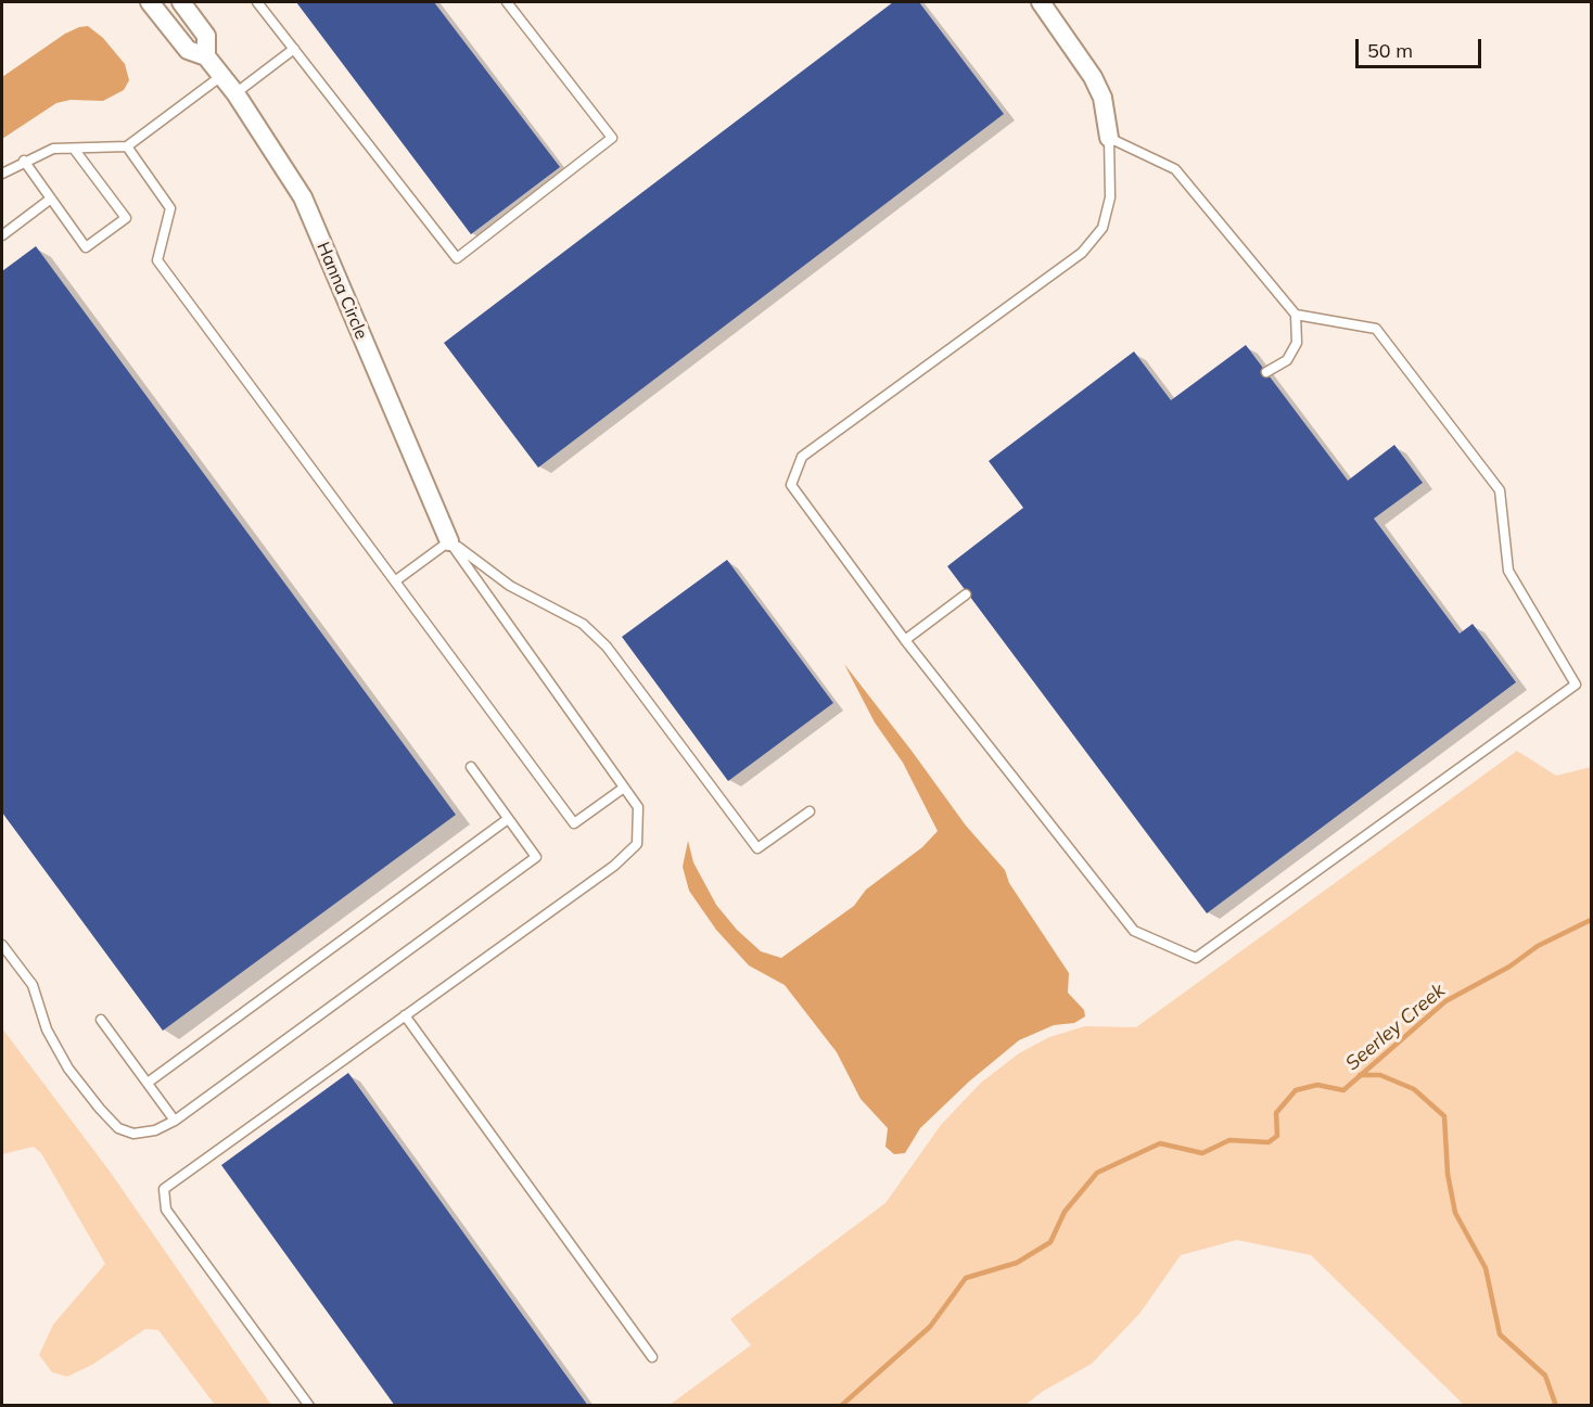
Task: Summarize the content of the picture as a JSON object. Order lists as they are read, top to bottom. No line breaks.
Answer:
{"streets":{"street":["Hanna Circle"]},"water":["Seerley Creek"],"scale_bar":"50 m"}
